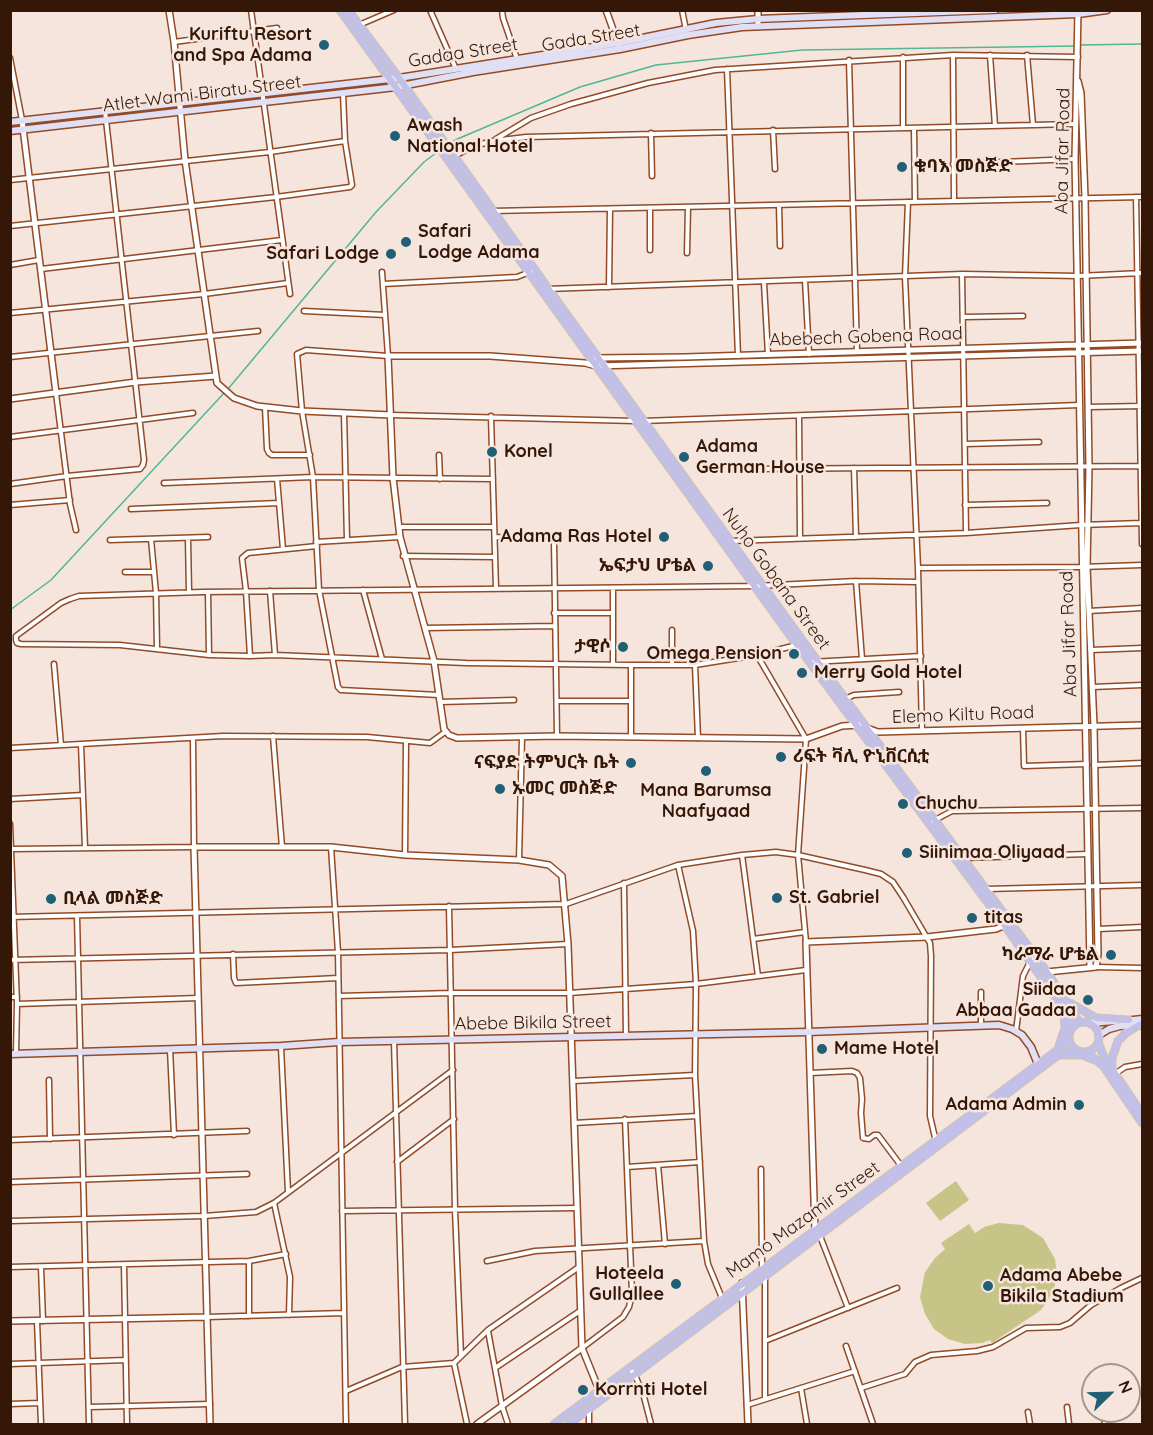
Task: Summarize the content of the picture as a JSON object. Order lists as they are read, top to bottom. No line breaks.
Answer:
{"streets":{"main road":["Gada Street","Gadaa Street","Atlet Wami Biratu Street","Nuho Gobana Street","Abebe Bikila Street","Mamo Mazamir Street"],"street":["Aba Jifar Road","Abebech Gobena Road","Elemo Kiltu Road"]},"crossings":[["Gada Street","Gadaa Street"],["Gada Street","Atlet Wami Biratu Street"],["Gada Street","Nuho Gobana Street"],["Gadaa Street","Atlet Wami Biratu Street"],["Atlet Wami Biratu Street","Nuho Gobana Street"],["Aba Jifar Road","Abebech Gobena Road"],["Aba Jifar Road","Elemo Kiltu Road"],["Abebech Gobena Road","Nuho Gobana Street"],["Nuho Gobana Street","Elemo Kiltu Road"],["Nuho Gobana Street","Mamo Mazamir Street"]],"places":["Kuriftu Resort and Spa Adama","Awash National Hotel","ቁባእ መስጅድ","Safari Lodge Adama","Safari Lodge","Konel","Adama German House","Adama Ras Hotel","ኤፍታህ ሆቴል","ታዊሶ","Omega Pension","Merry Gold Hotel","ሪፍት ቫሊ ዮኒቨርሲቲ","ናፍያድ ትምህርት ቤት","Mana Barumsa Naafyaad","ኡመር መስጅድ","Chuchu","Siinimaa Oliyaad","St. Gabriel","ቢላል መስጅድ","titas","ካራማራ ሆቴል","Siidaa Abbaa Gadaa","Mame Hotel","Adama Admin","Hoteela Gullallee","Adama Abebe Bikila Stadium","Korrnti Hotel"],"north":"top right"}
